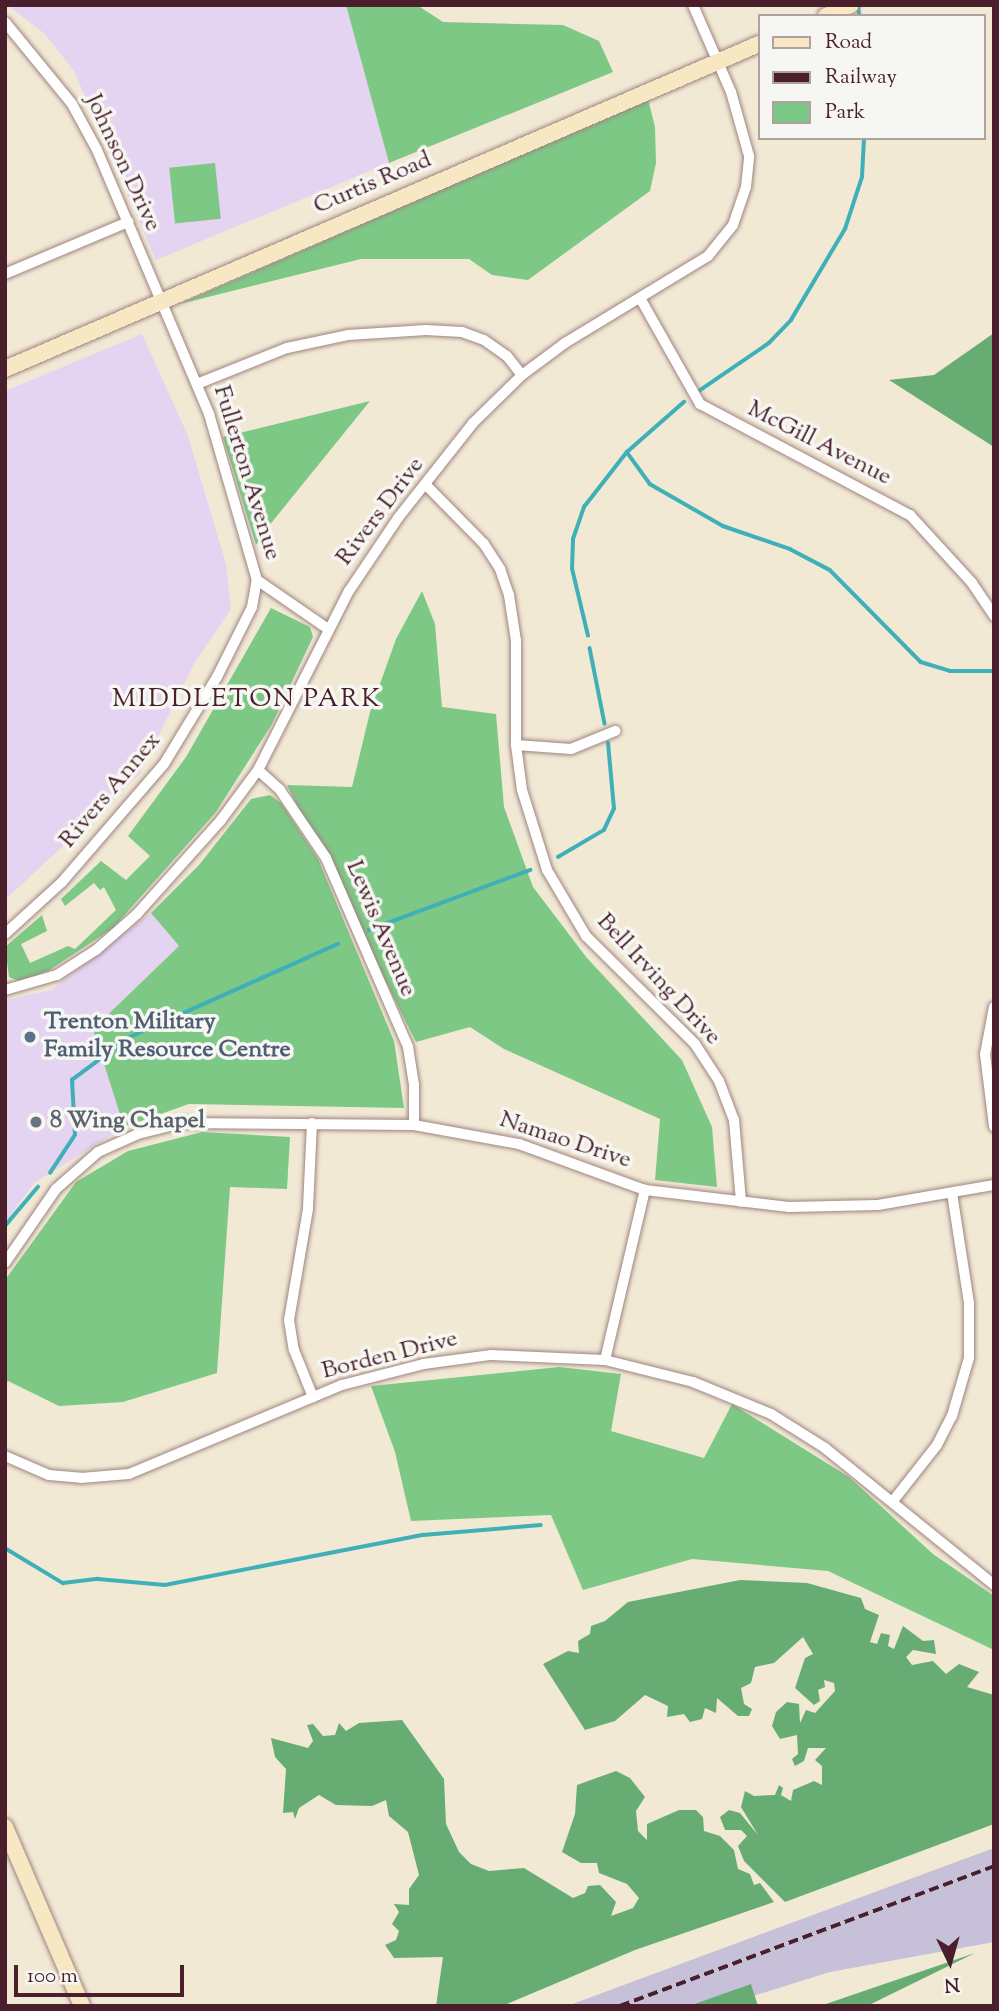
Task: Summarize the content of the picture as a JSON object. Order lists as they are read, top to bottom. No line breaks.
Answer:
{"streets":{"main road":["Curtis Road"],"street":["Johnson Drive","McGill Avenue","Fullerton Avenue","Rivers Drive","Rivers Annex","Lewis Avenue","Bell Irving Drive","Namao Drive","Borden Drive"]},"crossings":[["Johnson Drive","Curtis Road"],["Johnson Drive","Fullerton Avenue"],["Curtis Road","Fullerton Avenue"],["Curtis Road","Rivers Drive"],["McGill Avenue","Rivers Drive"],["Fullerton Avenue","Rivers Drive"],["Fullerton Avenue","Rivers Annex"],["Rivers Drive","Lewis Avenue"],["Rivers Drive","Bell Irving Drive"],["Lewis Avenue","Namao Drive"],["Bell Irving Drive","Namao Drive"]],"districts":["MIDDLETON PARK"],"places":["Trenton Military Family Resource Centre","8 Wing Chapel"],"legend":["Road","Railway","Park"],"scale_bar":"100 m","north":"bottom"}
